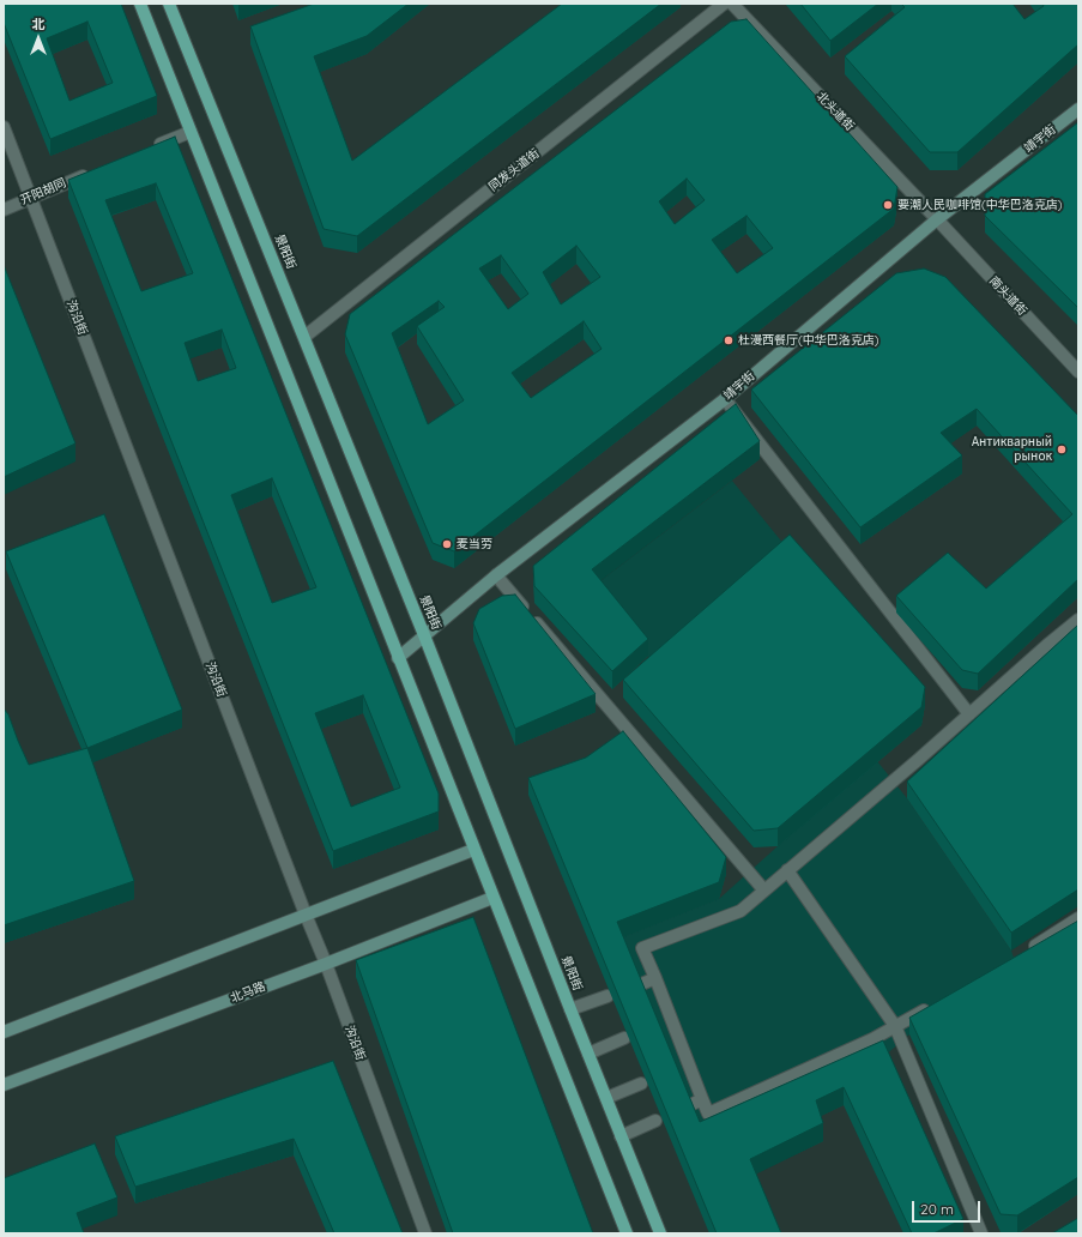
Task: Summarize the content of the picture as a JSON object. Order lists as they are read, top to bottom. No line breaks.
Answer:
{"streets":{"main road":["靖宇街","景阳街","北马路"],"street":["北头道街","同发头道街","开阳胡同","南头道街","沟沿街"]},"crossings":[["北头道街","靖宇街"],["北头道街","南头道街"],["靖宇街","景阳街"],["靖宇街","南头道街"],["同发头道街","景阳街"],["开阳胡同","沟沿街"],["沟沿街","北马路"]],"places":["要潮人民咖啡馆(中华巴洛克店)","杜漫西餐厅(中华巴洛克店)","Антикварный рынок","麦当劳"],"scale_bar":"20 m","north":"top"}
